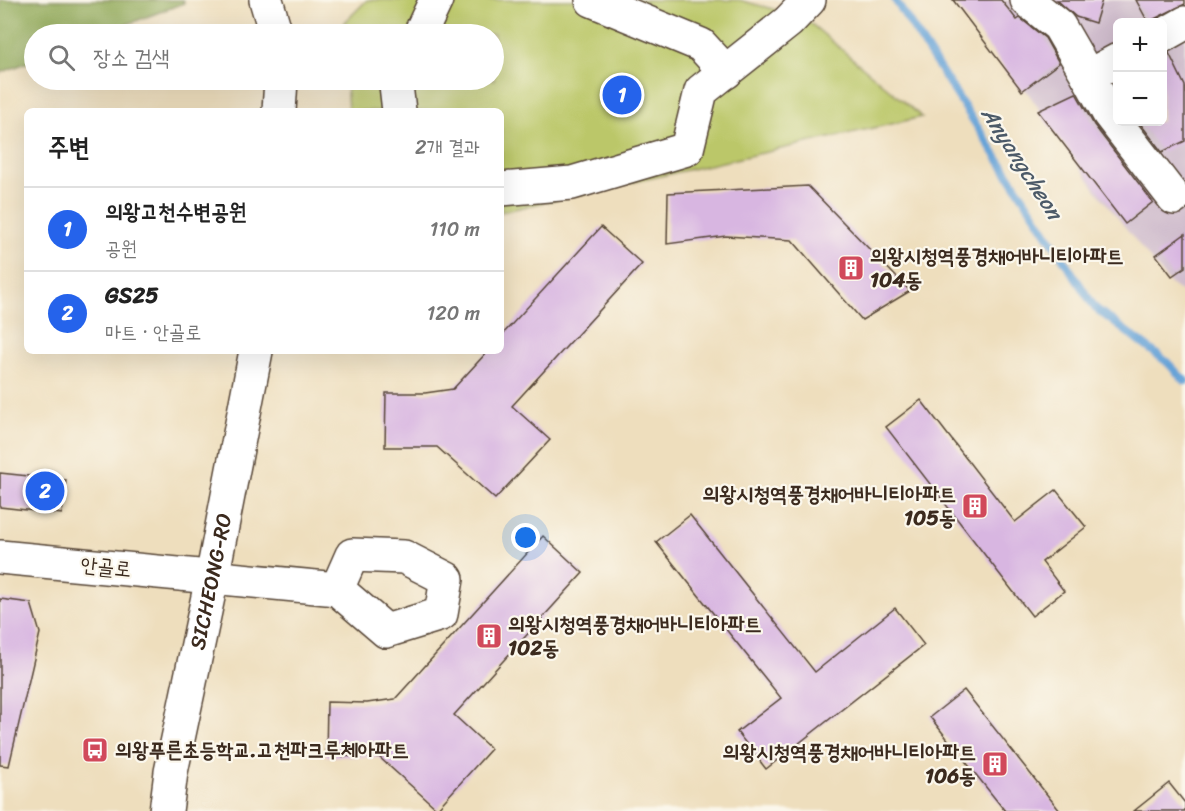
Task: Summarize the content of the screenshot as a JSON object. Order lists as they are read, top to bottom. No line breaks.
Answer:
{"streets":{"street":["안골로","SICHEONG-RO"]},"crossings":[["안골로","SICHEONG-RO"]],"water":["Anyangcheon"],"places":{"building":["의왕시청역풍경채어바니티아파트 104동","의왕시청역풍경채어바니티아파트 105동","의왕시청역풍경채어바니티아파트 102동","의왕시청역풍경채어바니티아파트 106동"],"bus stop":["의왕푸른초등학교.고천파크루체아파트"]},"page":{"map_buttons":["+","−"],"search":"장소 검색","pins":["1","2"],"heading":["주변","2개 결과"],"list":[{"mark":"1","name":"의왕고천수변공원","note":"공원","value":"110 m"},{"mark":"2","name":"GS25","note":"마트 · 안골로","value":"120 m"}]}}
